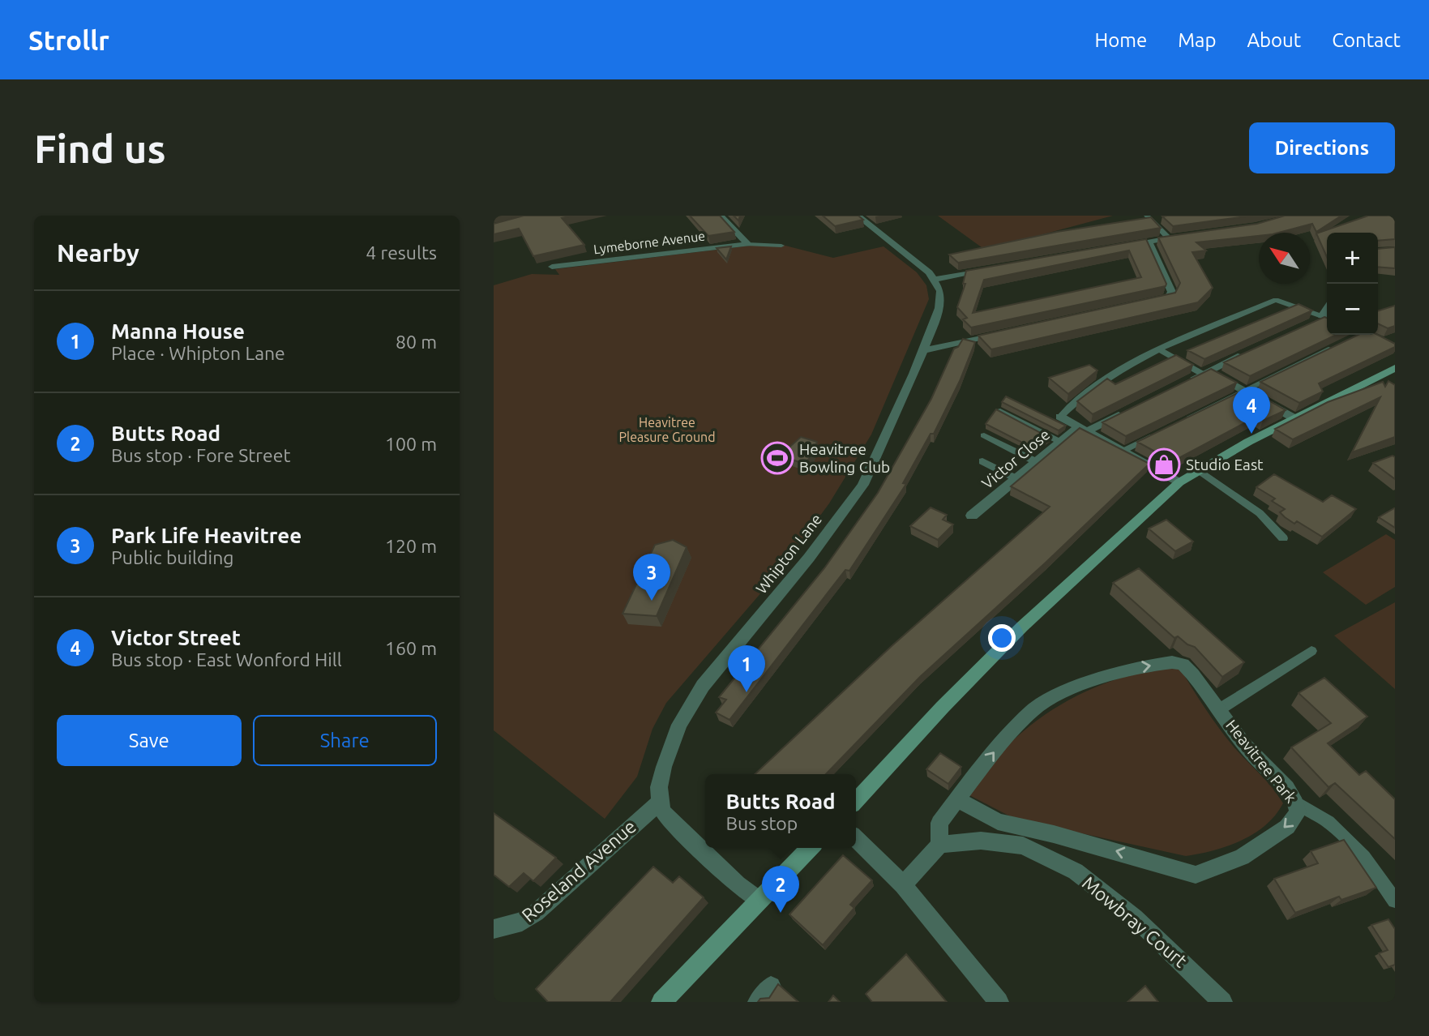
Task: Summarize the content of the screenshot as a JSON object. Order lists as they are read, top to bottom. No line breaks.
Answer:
{"streets":{"street":["Lymeborne Avenue","Victor Close","Whipton Lane","Heavitree Park","Roseland Avenue","Mowbray Court"]},"crossings":[["Whipton Lane","Roseland Avenue"],["Heavitree Park","Mowbray Court"]],"parks":["Heavitree Pleasure Ground"],"places":{"sports":["Heavitree Bowling Club"],"shop":["Studio East"]},"north":"top left","page":{"header":"Strollr","nav":["Home","Map","About","Contact"],"buttons":["Directions",["Save","Share"]],"title":"Find us","heading":["Nearby","4 results"],"map_buttons":["+","−"],"list":[{"mark":"1","name":"Manna House","note":"Place · Whipton Lane","value":"80 m"},{"mark":"2","name":"Butts Road","note":"Bus stop · Fore Street","value":"100 m"},{"mark":"3","name":"Park Life Heavitree","note":"Public building","value":"120 m"},{"mark":"4","name":"Victor Street","note":"Bus stop · East Wonford Hill","value":"160 m"}],"pins":["4","3","1","2"],"popup":["Butts Road","Bus stop"]}}
